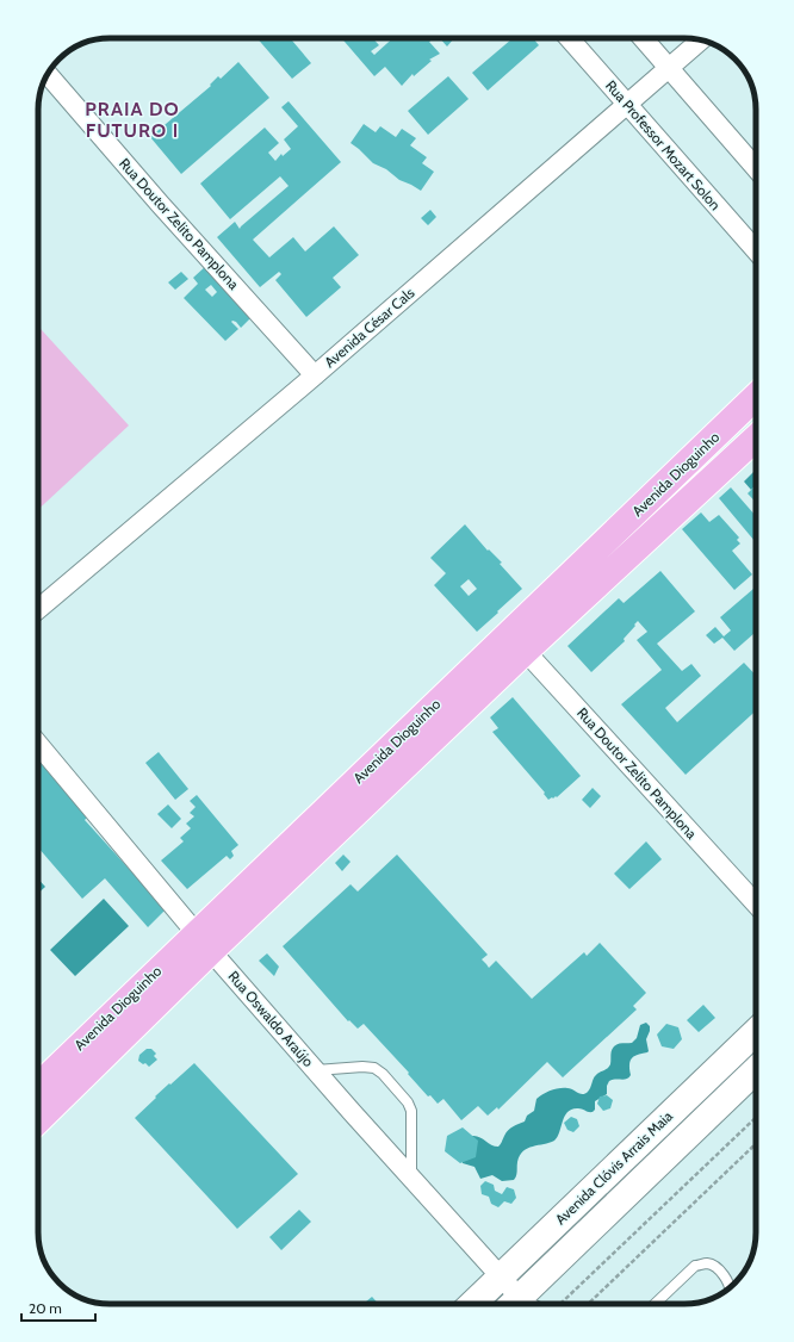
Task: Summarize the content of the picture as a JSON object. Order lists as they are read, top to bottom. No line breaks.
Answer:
{"streets":{"main road":["Avenida Dioguinho","Avenida Clóvis Arrais Maia"],"street":["Rua Professor Mozart Solon","Rua Doutor Zelito Pamplona","Avenida César Cals","Rua Oswaldo Araújo"]},"crossings":[["Rua Professor Mozart Solon","Avenida César Cals"],["Rua Doutor Zelito Pamplona","Avenida César Cals"],["Rua Doutor Zelito Pamplona","Avenida Dioguinho"],["Avenida Dioguinho","Rua Oswaldo Araújo"],["Rua Oswaldo Araújo","Avenida Clóvis Arrais Maia"]],"districts":["PRAIA DO FUTURO I"],"scale_bar":"20 m"}
